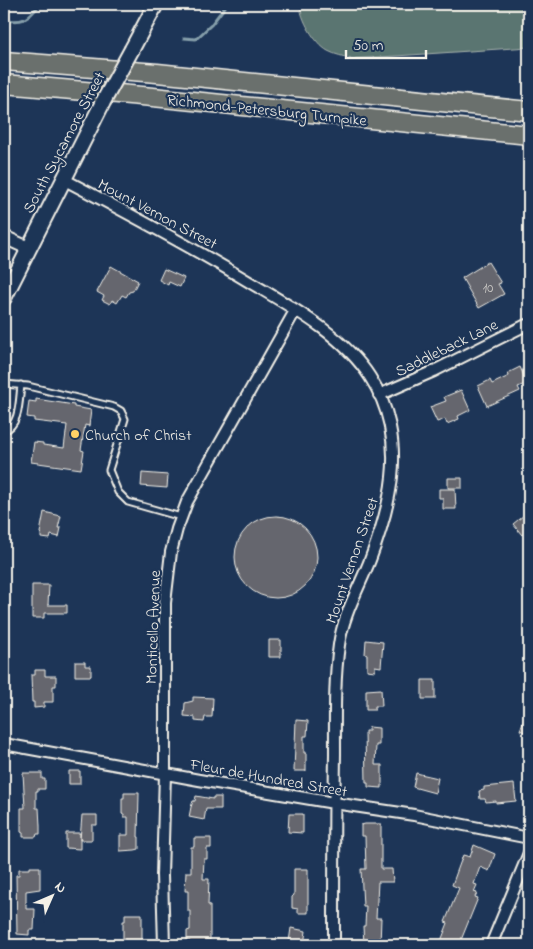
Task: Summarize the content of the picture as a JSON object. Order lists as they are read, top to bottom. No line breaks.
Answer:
{"streets":{"highway":["Richmond-Petersburg Turnpike"],"main road":["South Sycamore Street"],"street":["Mount Vernon Street","Saddleback Lane","Monticello Avenue","Fleur de Hundred Street"]},"crossings":[["South Sycamore Street","Mount Vernon Street"],["Mount Vernon Street","Saddleback Lane"],["Mount Vernon Street","Monticello Avenue"],["Mount Vernon Street","Fleur de Hundred Street"],["Monticello Avenue","Fleur de Hundred Street"]],"places":["Church of Christ"],"house_numbers":["10"],"scale_bar":"50 m","north":"top right"}
